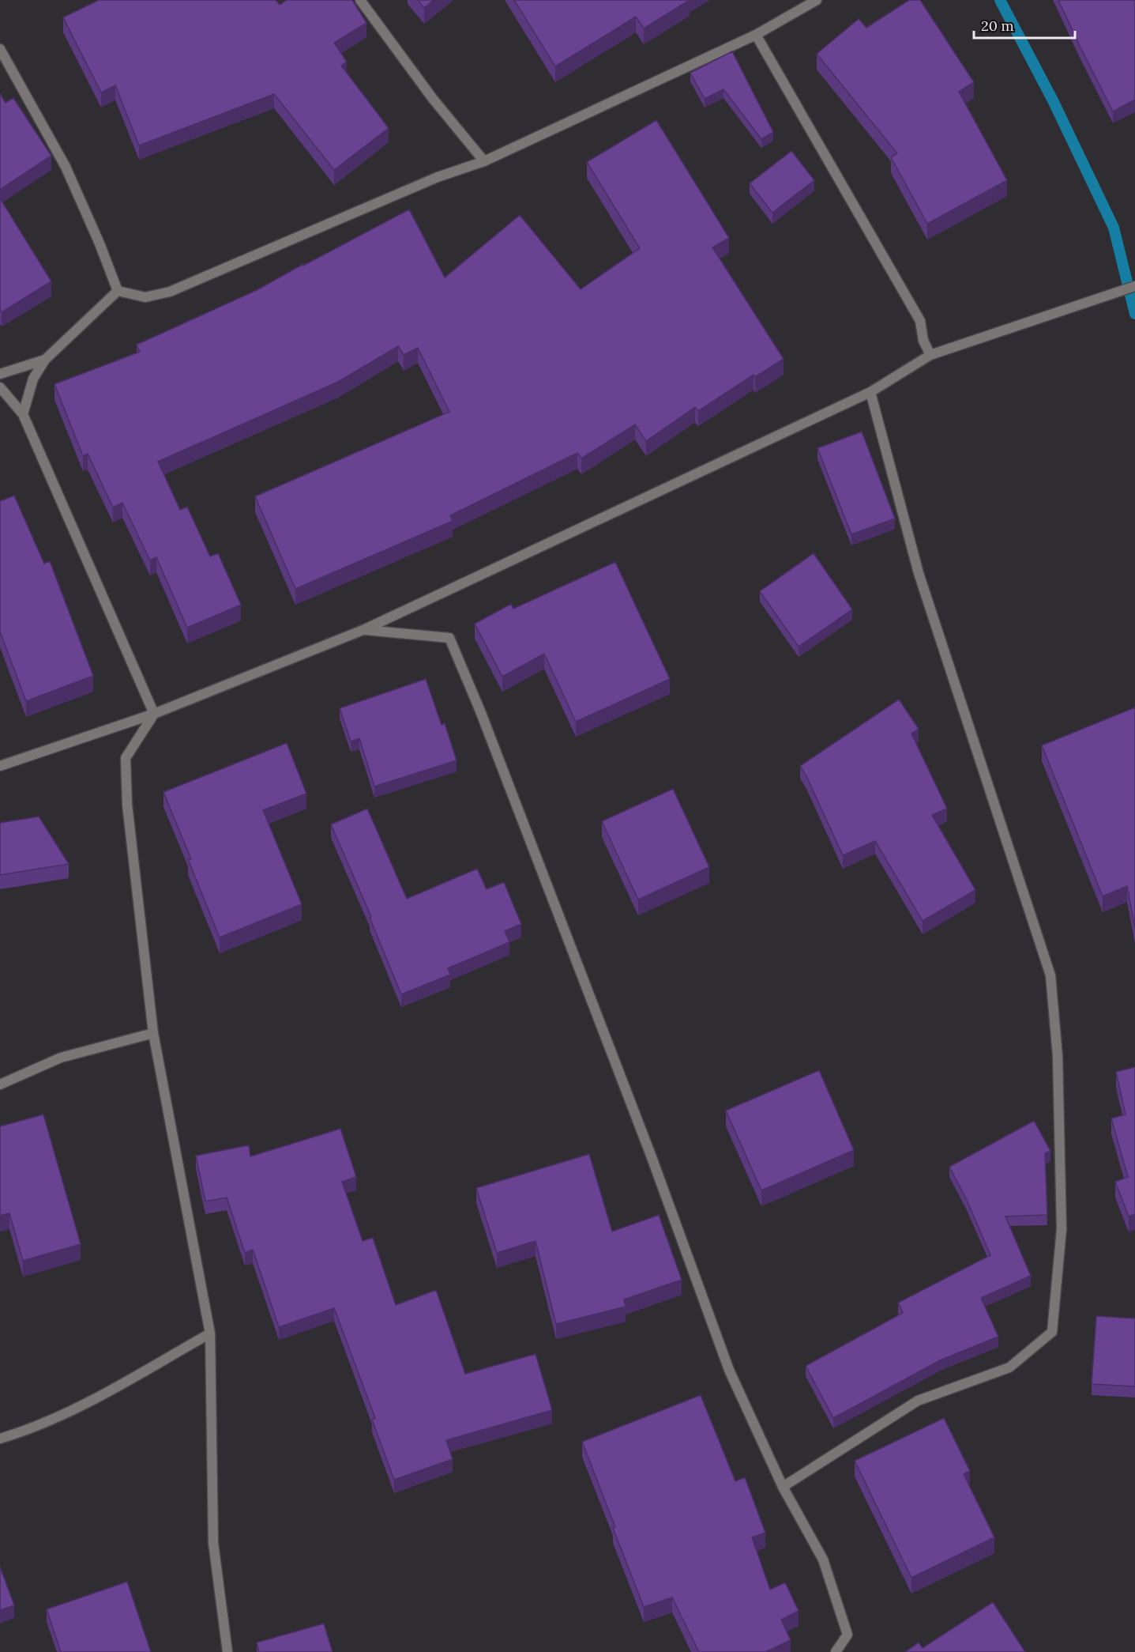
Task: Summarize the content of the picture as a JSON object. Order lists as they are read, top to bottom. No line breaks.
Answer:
{"scale_bar":"20 m"}
